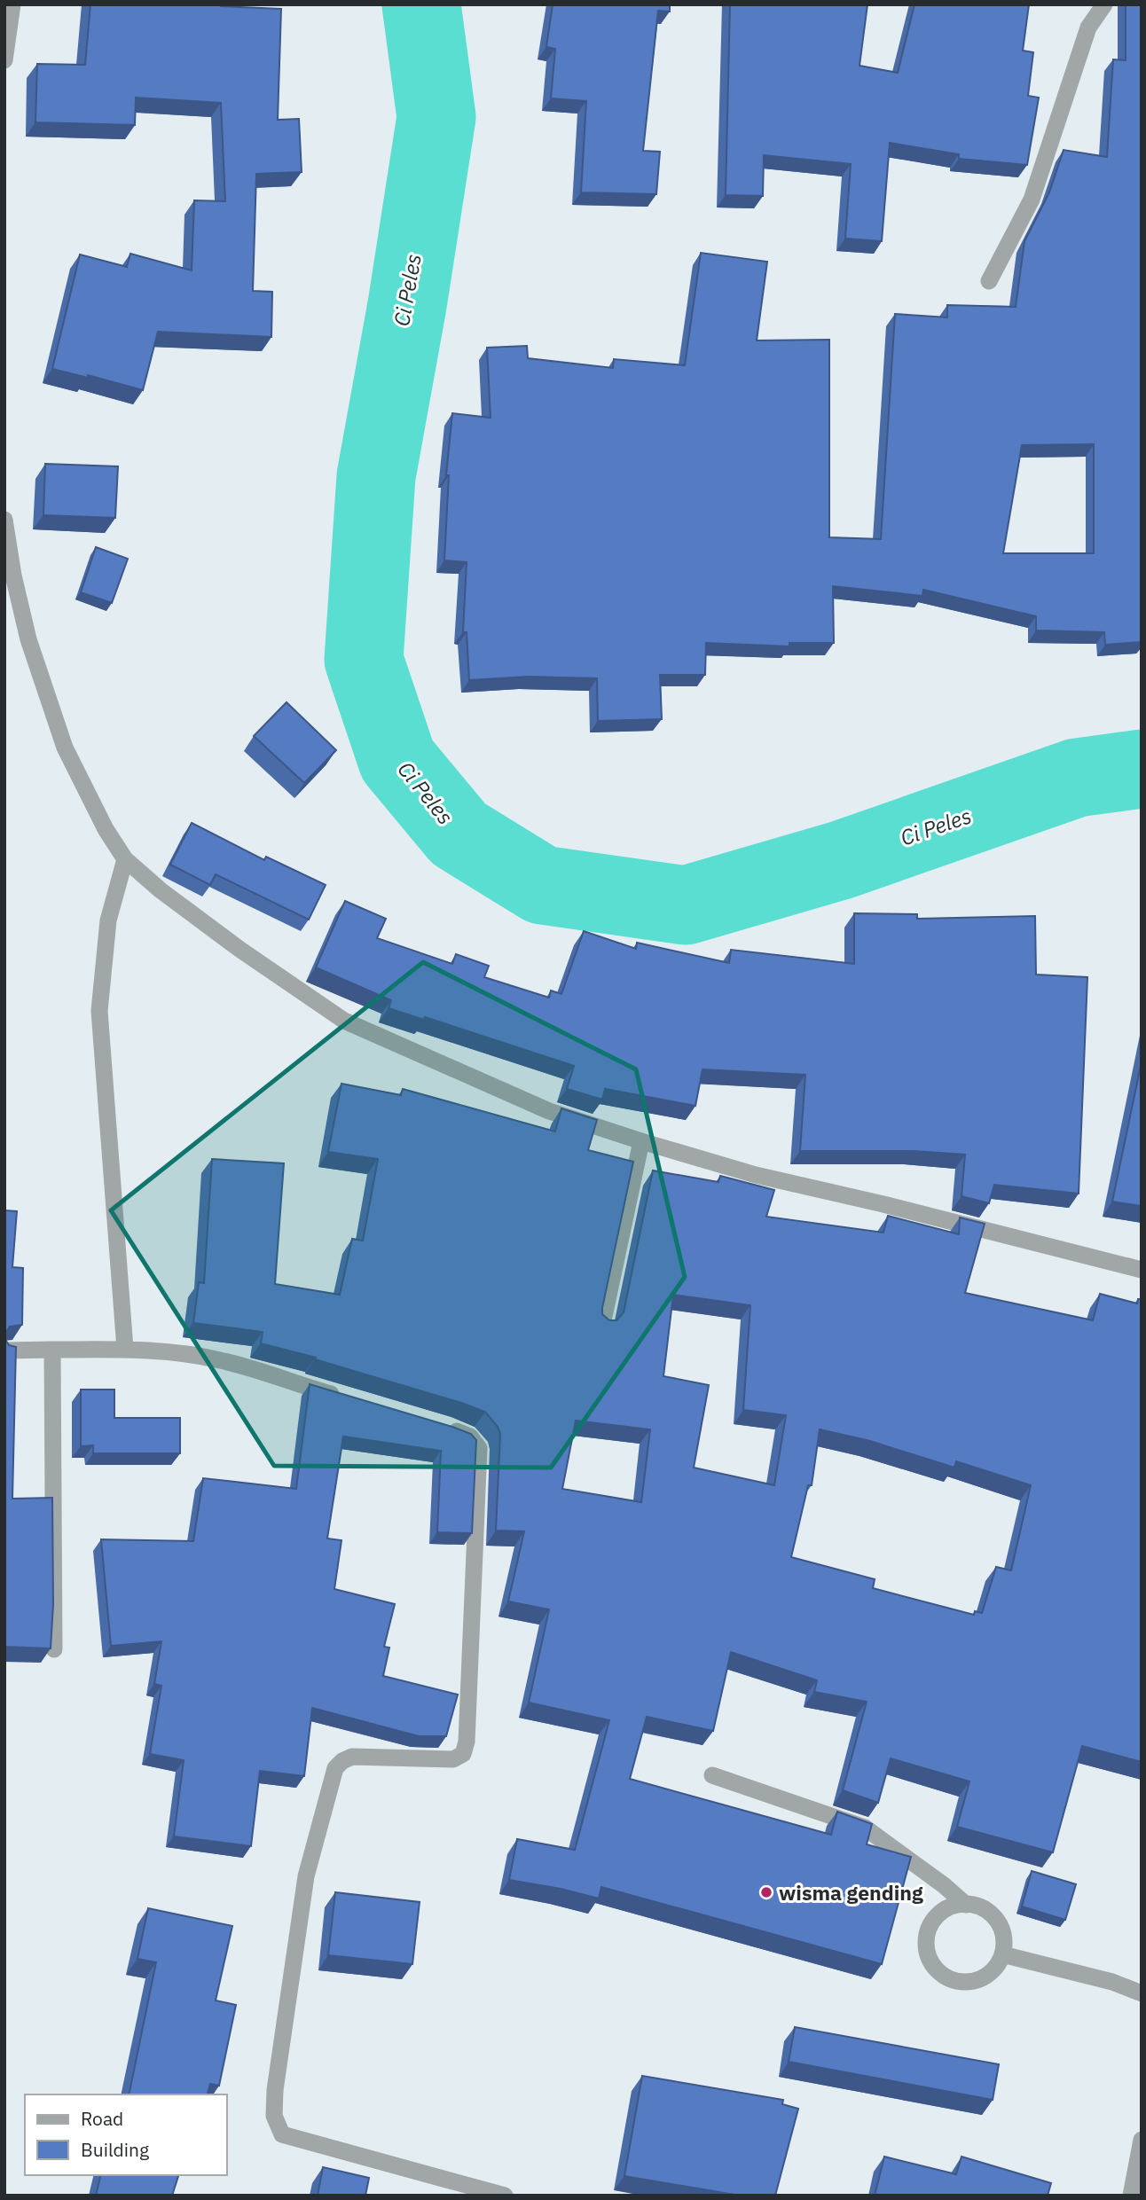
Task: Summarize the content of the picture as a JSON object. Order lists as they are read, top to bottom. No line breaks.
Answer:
{"water":["Ci Peles"],"places":["wisma gending"],"legend":["Road","Building"]}
